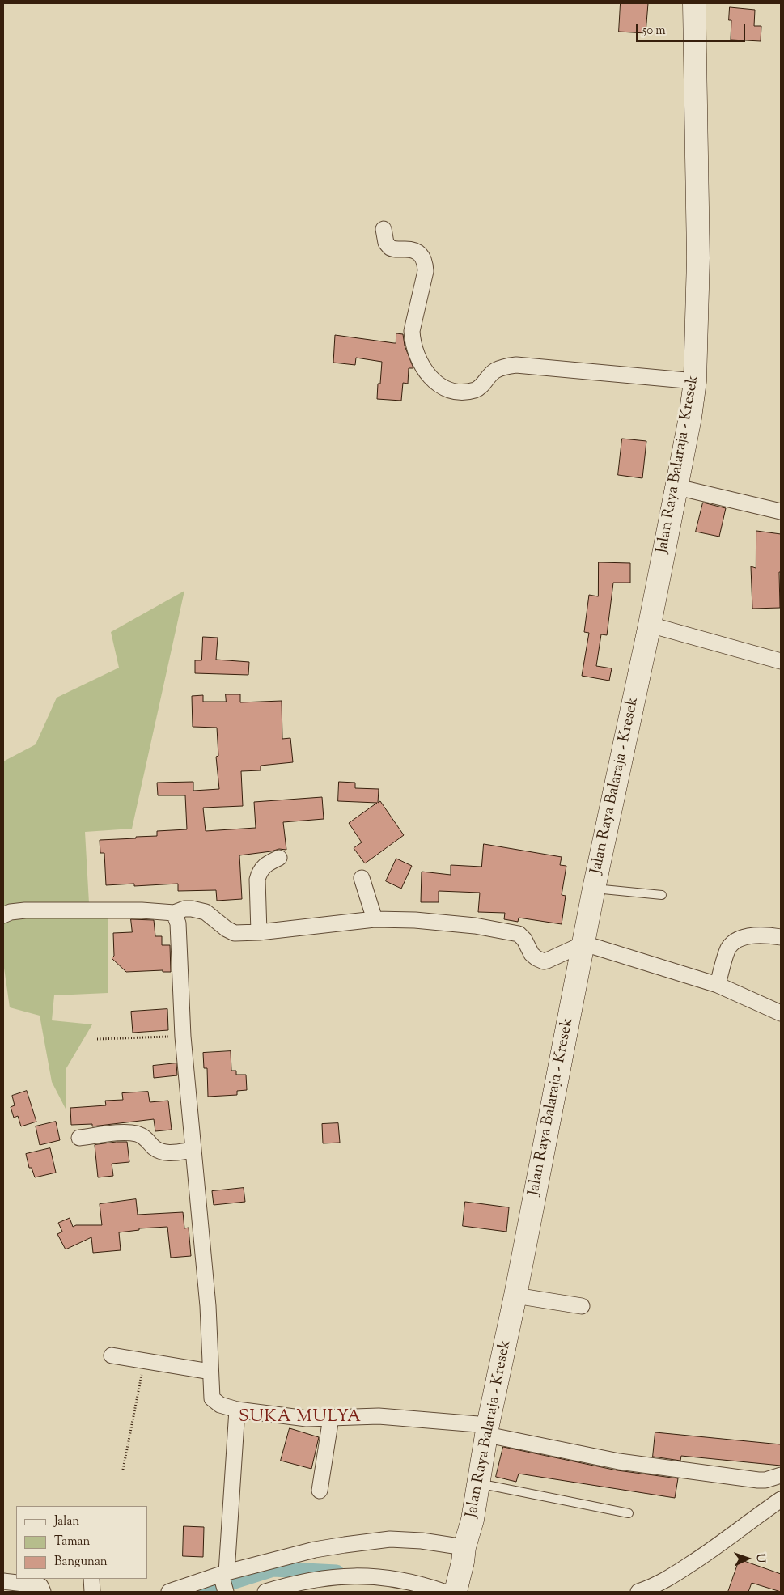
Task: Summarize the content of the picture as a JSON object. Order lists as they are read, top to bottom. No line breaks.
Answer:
{"streets":{"street":["Jalan Raya Balaraja - Kresek"]},"districts":["SUKA MULYA"],"legend":["Jalan","Taman","Bangunan"],"scale_bar":"50 m","north":"right"}
